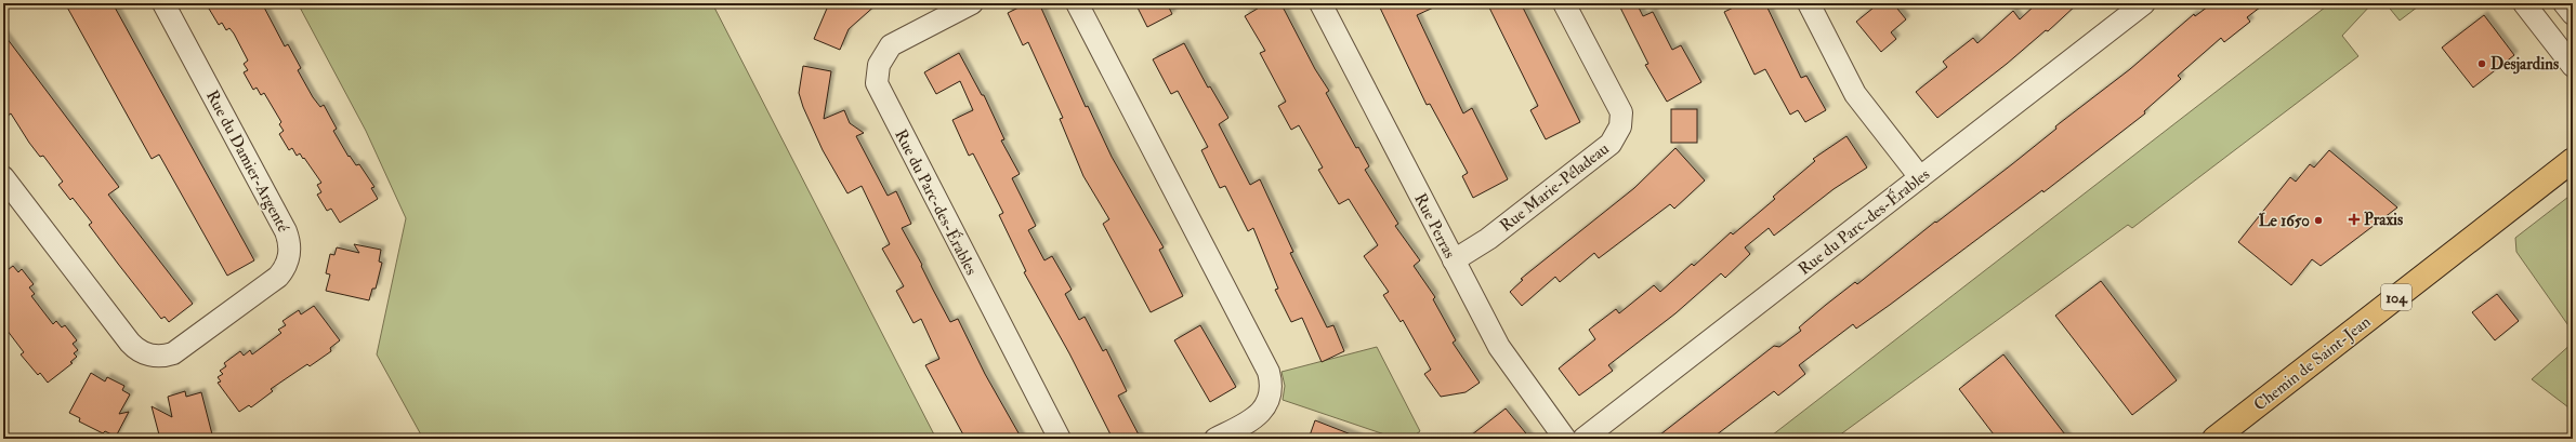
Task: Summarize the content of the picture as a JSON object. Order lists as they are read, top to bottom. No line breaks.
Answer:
{"streets":{"main road":["104","Chemin de Saint-Jean"],"street":["Rue du Damier-Argenté","Rue Marie-Péladeau","Rue du Parc-des-Érables","Rue Perras"]},"crossings":[["Rue Marie-Péladeau","Rue Perras"]],"places":{"other":["Desjardins","Le 1650"],"health":["Praxis"]}}
